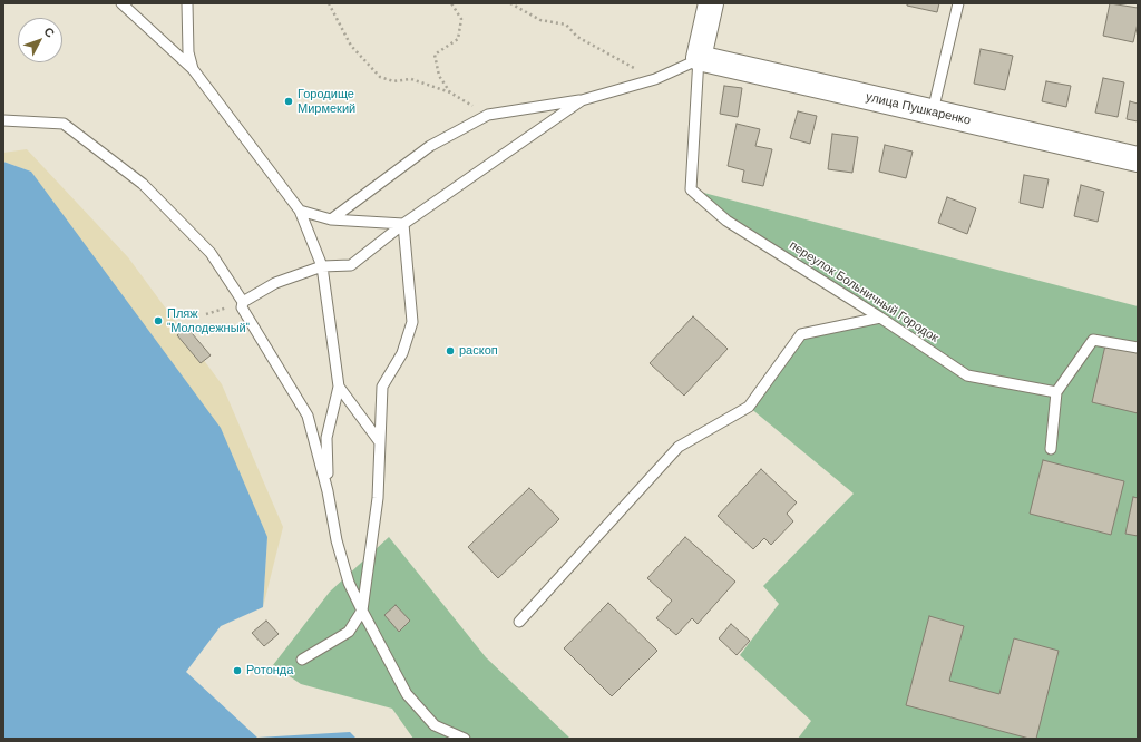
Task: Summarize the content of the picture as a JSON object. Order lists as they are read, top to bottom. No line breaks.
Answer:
{"streets":{"main road":["улица Пушкаренко"],"lane":["переулок Больничный Городок"]},"crossings":[["улица Пушкаренко","переулок Больничный Городок"]],"places":["Городище Мирмекий","Пляж \"Молодежный\"","раскоп","Ротонда"],"north":"top right"}
